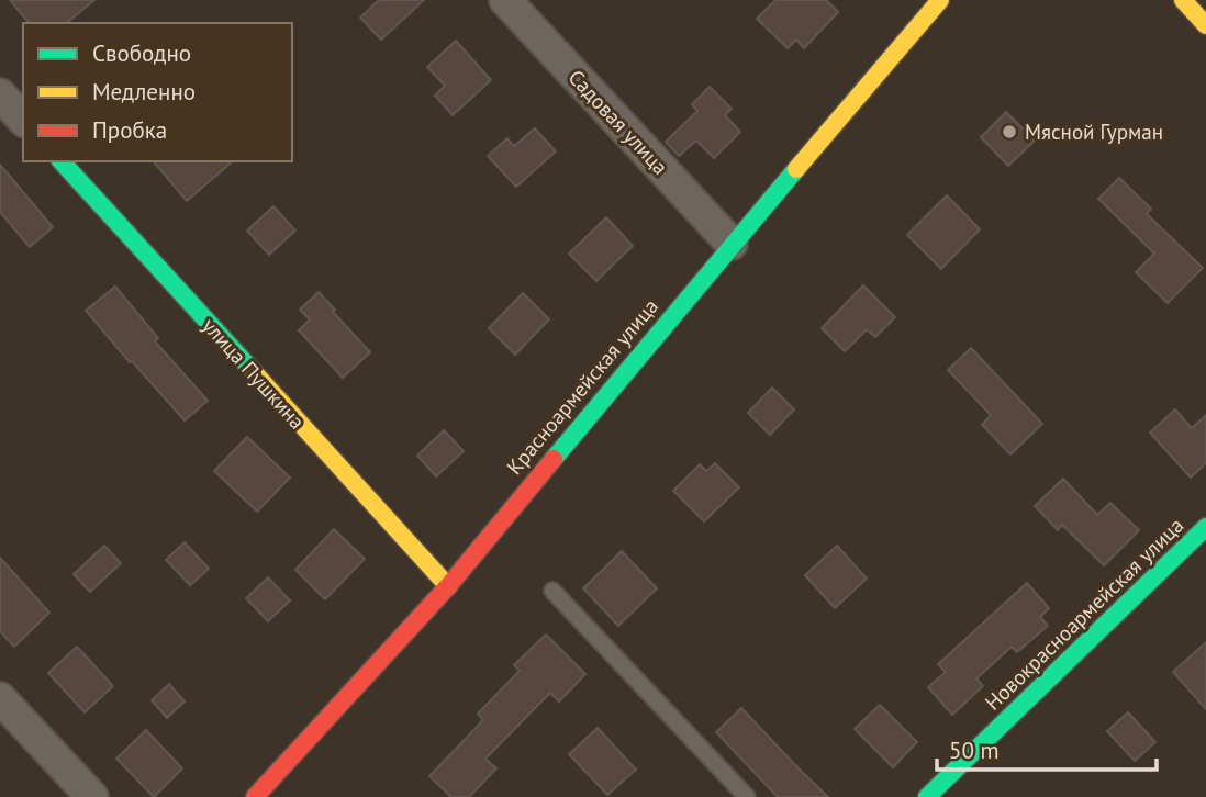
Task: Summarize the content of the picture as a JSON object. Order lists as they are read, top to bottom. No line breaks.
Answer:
{"streets":{"street":["Садовая улица","улица Пушкина","Красноармейская улица","Новокрасноармейская улица"]},"crossings":[["Садовая улица","Красноармейская улица"],["улица Пушкина","Красноармейская улица"]],"places":["Мясной Гурман"],"legend":["Свободно","Медленно","Пробка"],"scale_bar":"50 m"}
